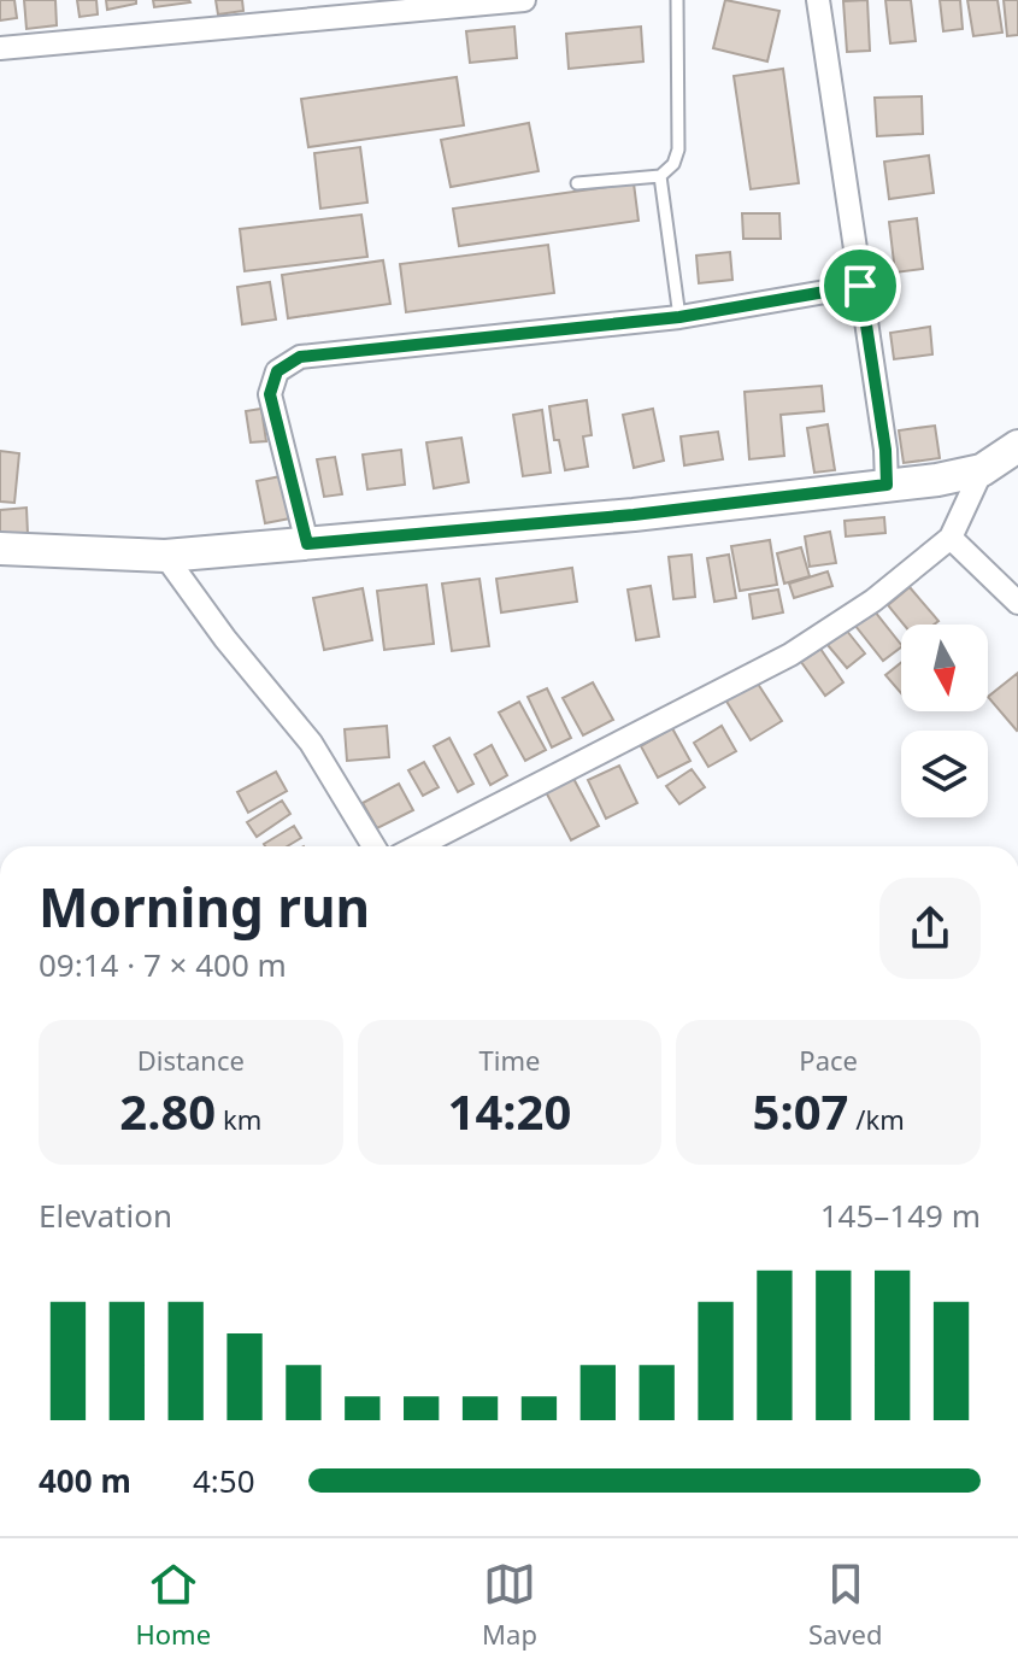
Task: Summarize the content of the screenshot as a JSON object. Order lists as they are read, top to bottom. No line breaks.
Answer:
{"north":"bottom","page":{"heading":["Morning run","09:14 · 7 × 400 m"],"stats":[["Distance","2.80 km"],["Time","14:20"],["Pace","5:07 /km"]],"chart":["Elevation","145–149 m"],"list":[{"name":"400 m","note":"4:50"}],"tabs":["Home","Map","Saved"]}}
